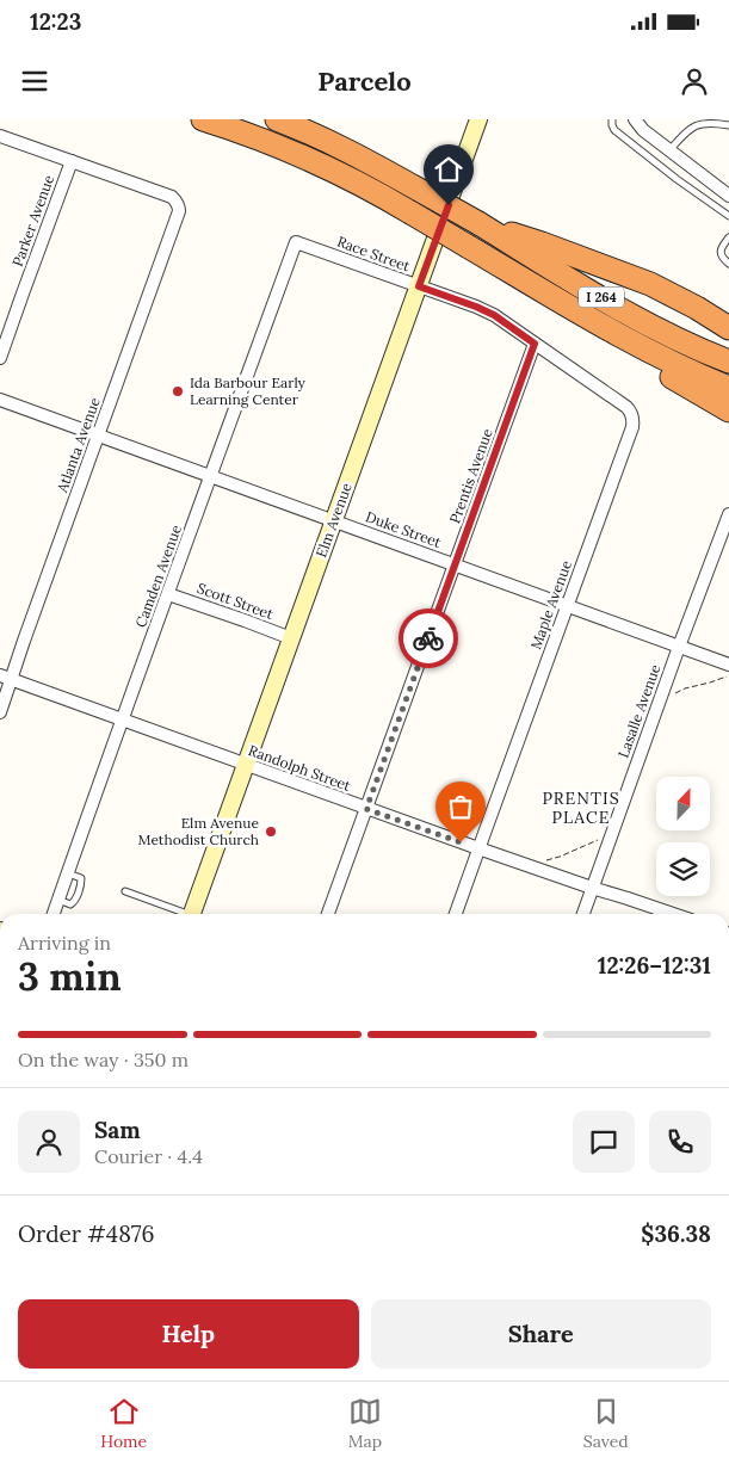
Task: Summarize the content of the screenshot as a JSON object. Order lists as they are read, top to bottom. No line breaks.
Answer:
{"streets":{"highway":["I 264"],"main road":["Elm Avenue"],"street":["Parker Avenue","Race Street","Atlanta Avenue","Prentis Avenue","Duke Street","Camden Avenue","Scott Street","Maple Avenue","Lasalle Avenue","Randolph Street"]},"crossings":[["Parker Avenue","Atlanta Avenue"],["Race Street","Prentis Avenue"],["Race Street","Elm Avenue"],["Race Street","Camden Avenue"],["Race Street","Maple Avenue"],["Atlanta Avenue","Duke Street"],["Atlanta Avenue","Randolph Street"],["Prentis Avenue","Duke Street"],["Prentis Avenue","Maple Avenue"],["Prentis Avenue","Randolph Street"],["Elm Avenue","Duke Street"],["Elm Avenue","Scott Street"],["Elm Avenue","Randolph Street"],["Duke Street","Camden Avenue"],["Duke Street","Maple Avenue"],["Duke Street","Lasalle Avenue"],["Camden Avenue","Scott Street"],["Camden Avenue","Randolph Street"],["Maple Avenue","Randolph Street"],["Lasalle Avenue","Randolph Street"]],"districts":["PRENTIS PLACE"],"places":["Ida Barbour Early Learning Center","Elm Avenue Methodist Church"],"north":"top","page":{"status":"12:23","header":"Parcelo","heading":["3 min","Arriving in","12:26–12:31"],"panel":["Sam","Courier · 4.4","Order #4876","$36.38"],"bar":"On the way · 350 m","buttons":["Help","Share"],"tabs":["Home","Map","Saved"]}}
